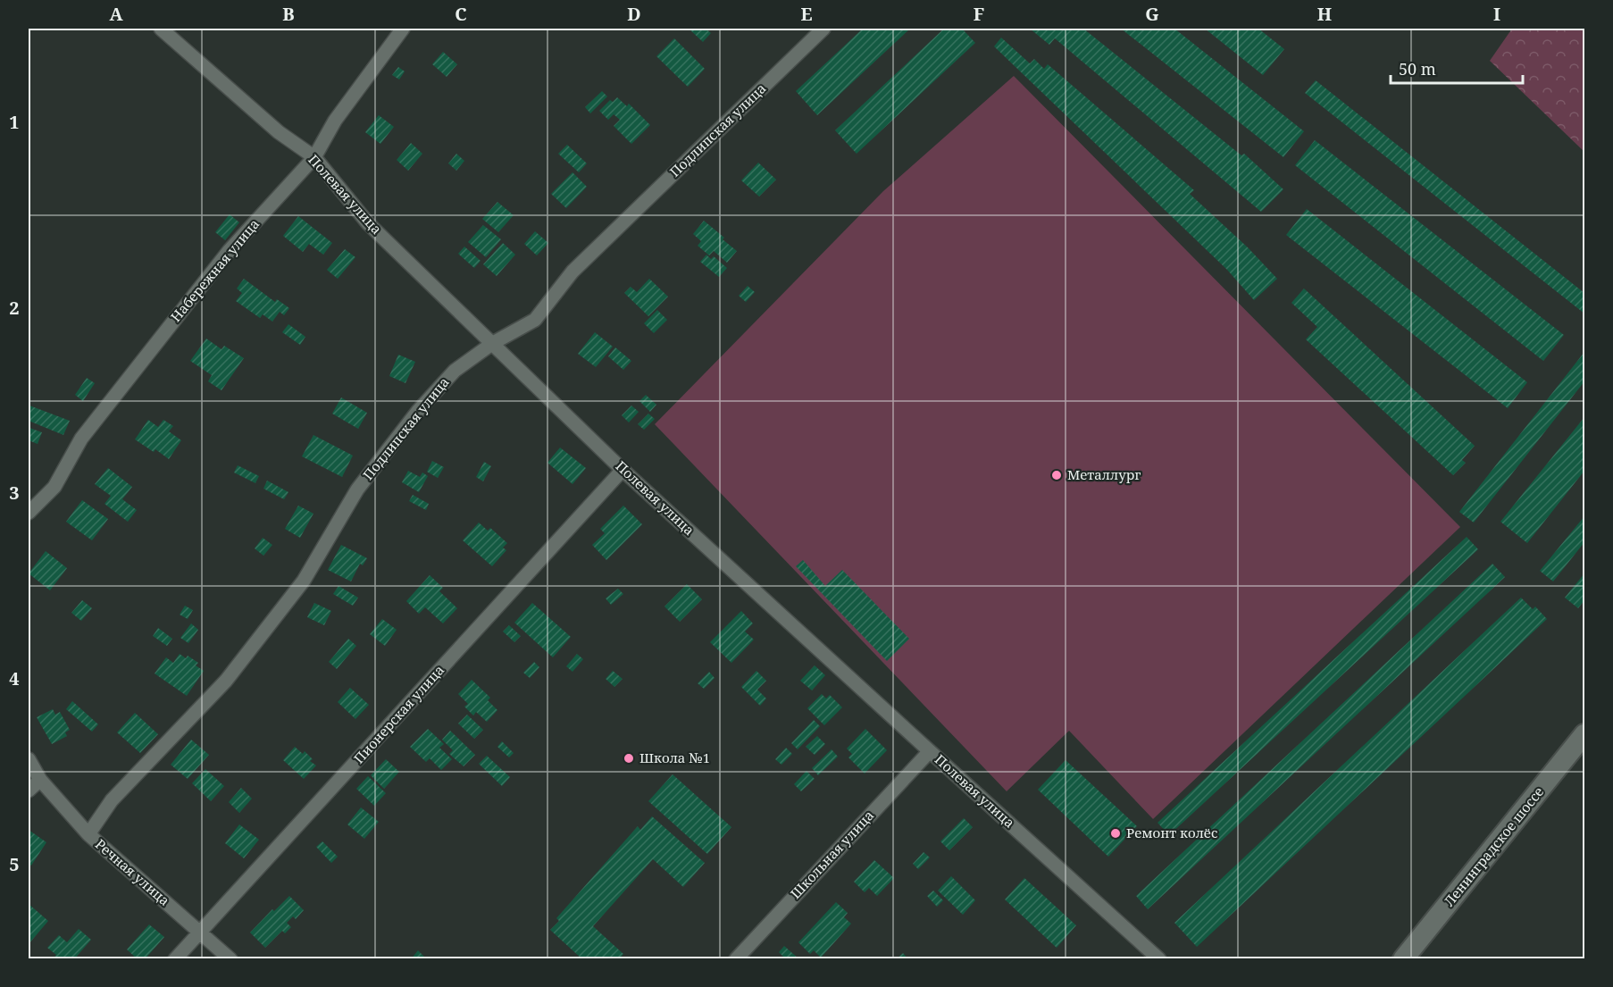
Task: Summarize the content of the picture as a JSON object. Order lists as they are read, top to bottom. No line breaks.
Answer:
{"streets":{"main road":["Ленинградское шоссе"],"street":["Подлипская улица","Полевая улица","Набережная улица","Пионерская улица","Школьная улица","Речная улица"]},"crossings":[["Подлипская улица","Полевая улица"],["Подлипская улица","Речная улица"],["Полевая улица","Набережная улица"],["Полевая улица","Пионерская улица"],["Полевая улица","Школьная улица"],["Пионерская улица","Речная улица"]],"places":["Металлург","Школа №1","Ремонт колёс"],"scale_bar":"50 m","grid":{"columns":["A","B","C","D","E","F","G","H","I"],"rows":["1","2","3","4","5"]}}
